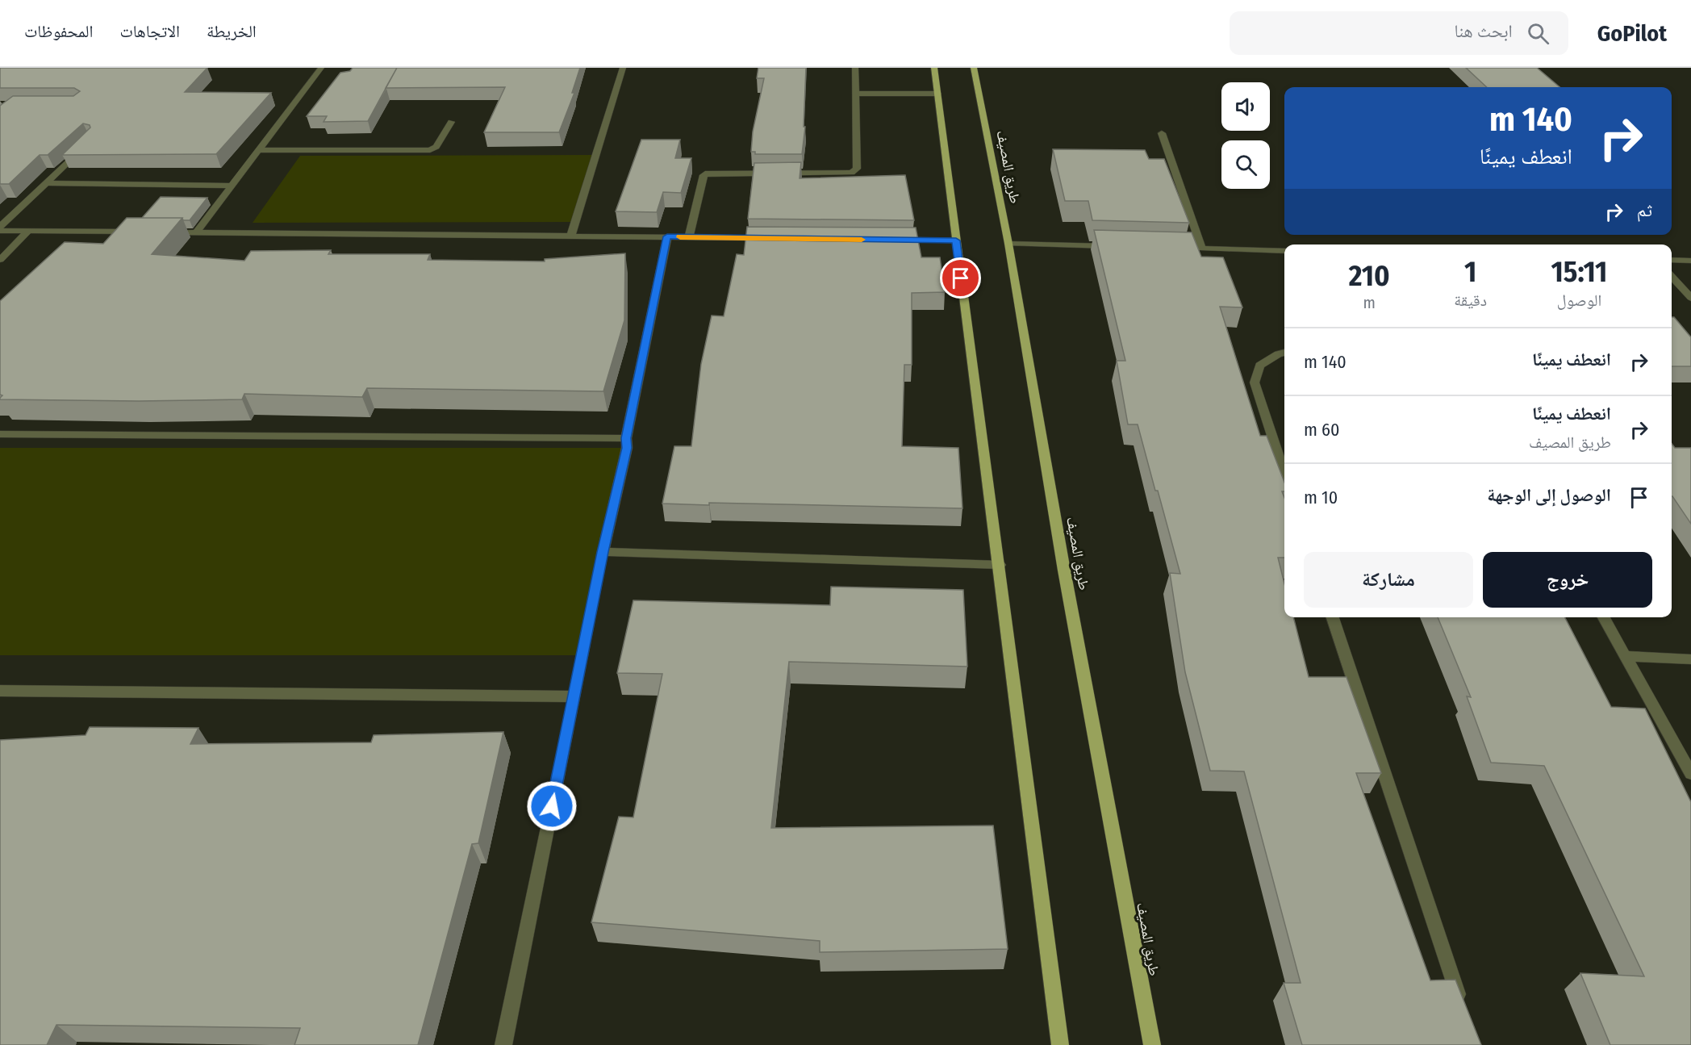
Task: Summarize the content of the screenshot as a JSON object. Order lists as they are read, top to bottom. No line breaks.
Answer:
{"streets":{"main road":["طريق المصيف"]},"page":{"header":"GoPilot","search":"ابحث هنا","nav":["الخريطة","الاتجاهات","المحفوظات"],"turn":["140 m","انعطف يمينًا"],"then":"ثم","eta":["15:11","الوصول","1","دقيقة","210","m"],"list":[{"name":"انعطف يمينًا","value":"140 m"},{"name":"انعطف يمينًا","note":"طريق المصيف","value":"60 m"},{"name":"الوصول إلى الوجهة","value":"10 m"}],"buttons":["خروج","مشاركة"]}}
